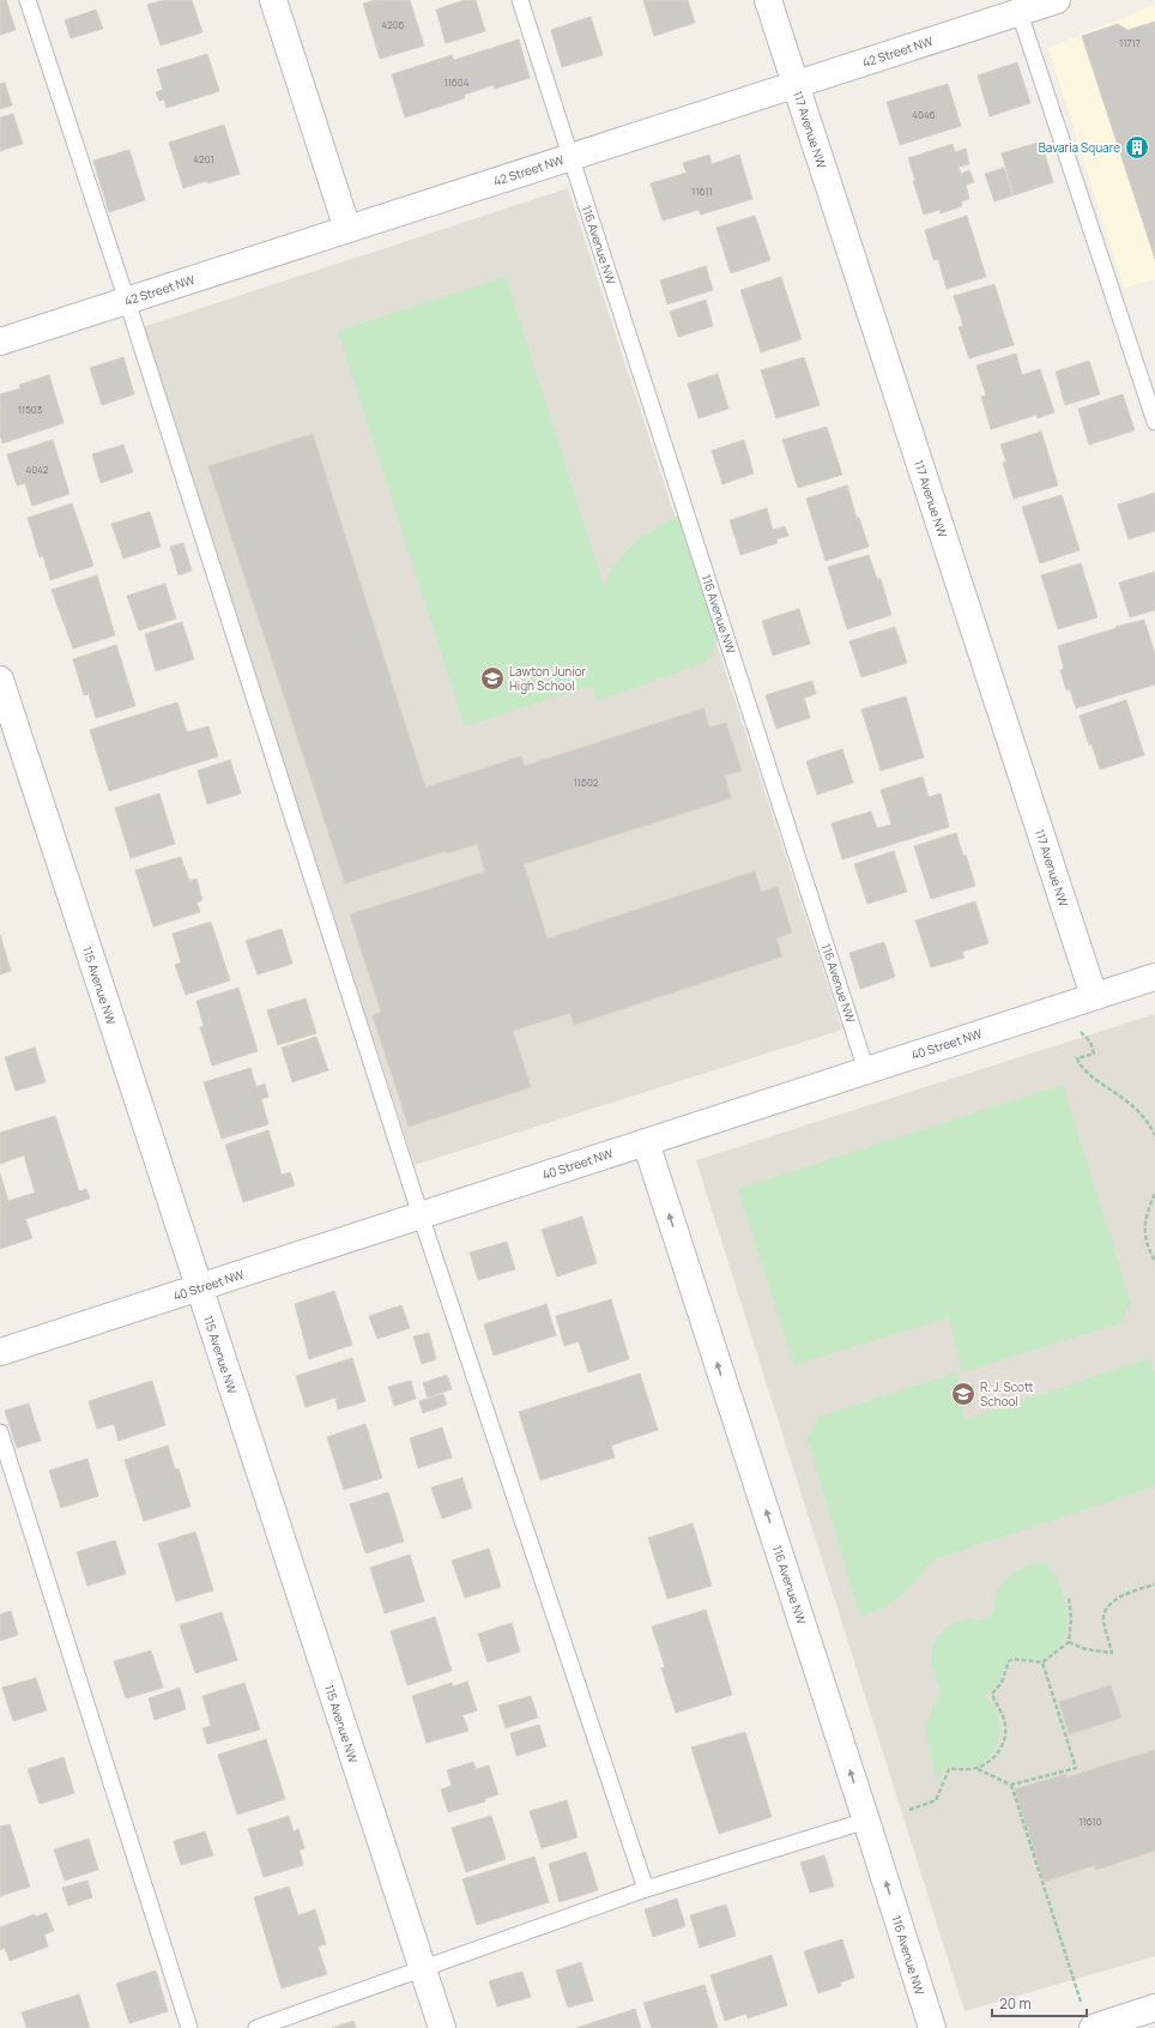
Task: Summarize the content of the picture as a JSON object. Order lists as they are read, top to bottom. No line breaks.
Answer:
{"streets":{"street":["42 Street NW","117 Avenue NW","116 Avenue NW","115 Avenue NW","40 Street NW"]},"crossings":[["42 Street NW","117 Avenue NW"],["42 Street NW","116 Avenue NW"],["117 Avenue NW","40 Street NW"],["116 Avenue NW","40 Street NW"],["115 Avenue NW","40 Street NW"]],"places":{"building":["Bavaria Square"],"school or university":["Lawton Junior High School","R. J. Scott School"]},"house_numbers":["4206","11717","11604","4046","4201","11611","11503","4042","11602","11610"],"scale_bar":"20 m"}
